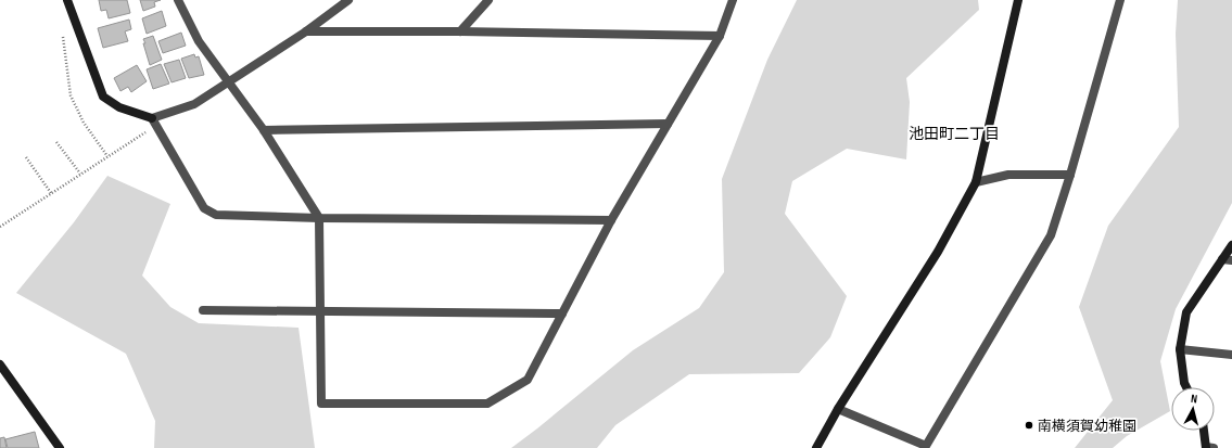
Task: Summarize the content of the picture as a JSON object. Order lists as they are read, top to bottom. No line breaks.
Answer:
{"districts":["池田町二丁目"],"places":["南横須賀幼稚園"],"north":"top"}
